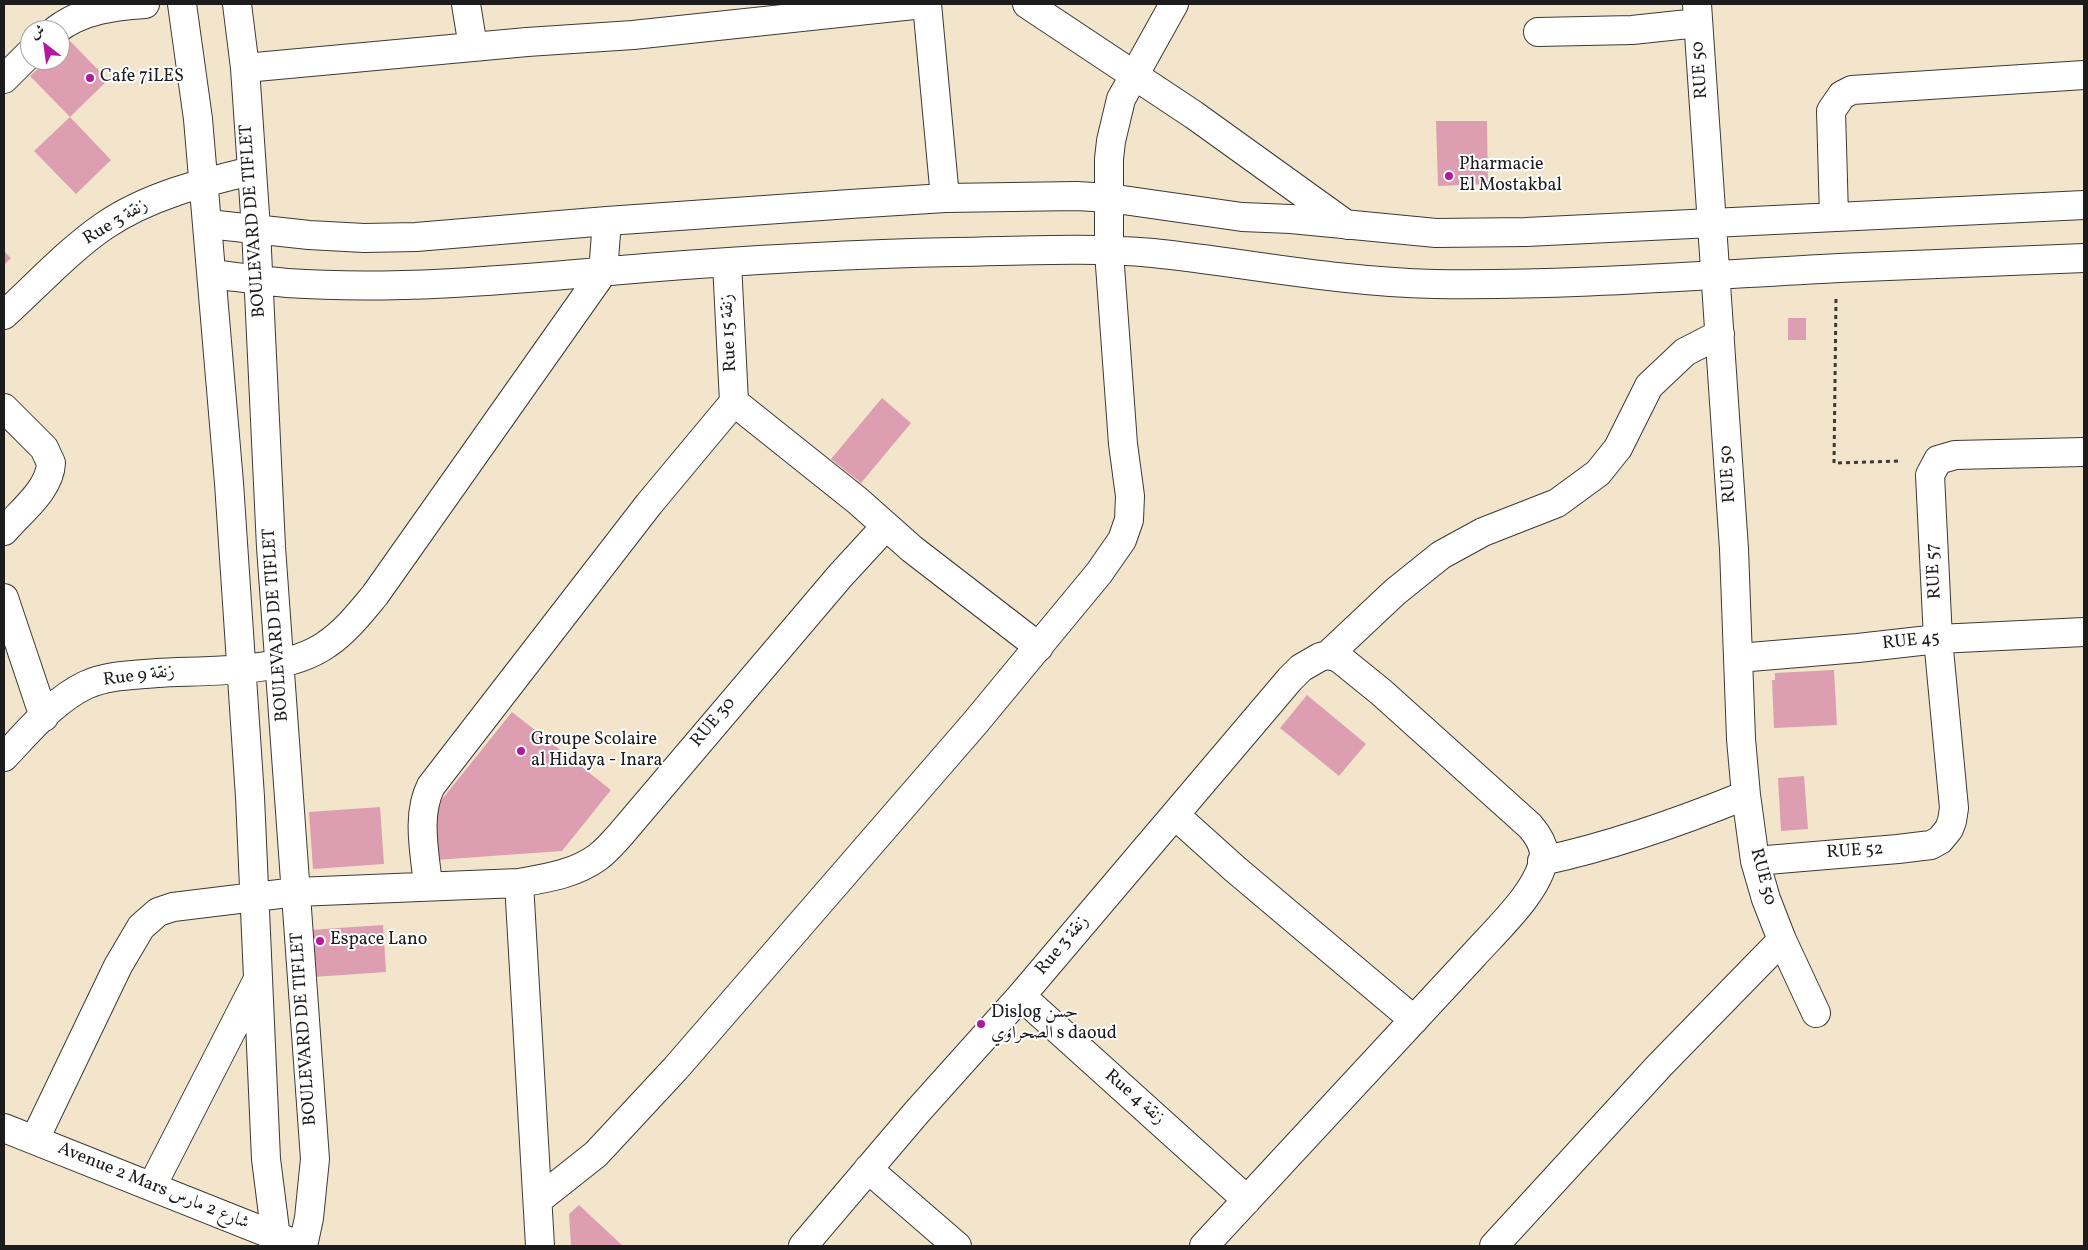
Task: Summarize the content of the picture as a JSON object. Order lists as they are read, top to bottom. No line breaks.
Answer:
{"streets":{"street":["RUE 50","BOULEVARD DE TIFLET","Rue 3 زنقة","Rue 15 زنقة","RUE 57","RUE 45","Rue 9 زنقة","RUE 30","RUE 52","Rue 4 زنقة","Avenue 2 Mars شارع 2 مارس"]},"crossings":[["RUE 50","Rue 3 زنقة"],["RUE 50","RUE 45"],["RUE 50","RUE 52"],["BOULEVARD DE TIFLET","Rue 3 زنقة"],["BOULEVARD DE TIFLET","Rue 9 زنقة"],["BOULEVARD DE TIFLET","RUE 30"],["BOULEVARD DE TIFLET","Avenue 2 Mars شارع 2 مارس"],["Rue 3 زنقة","Rue 4 زنقة"],["RUE 57","RUE 45"],["RUE 57","RUE 52"],["RUE 30","Avenue 2 Mars شارع 2 مارس"]],"places":["Cafe 7iLES","Pharmacie El Mostakbal","Groupe Scolaire al Hidaya - Inara","Espace Lano","Dislog حسن الصحراوي s daoud"],"north":"top left"}
